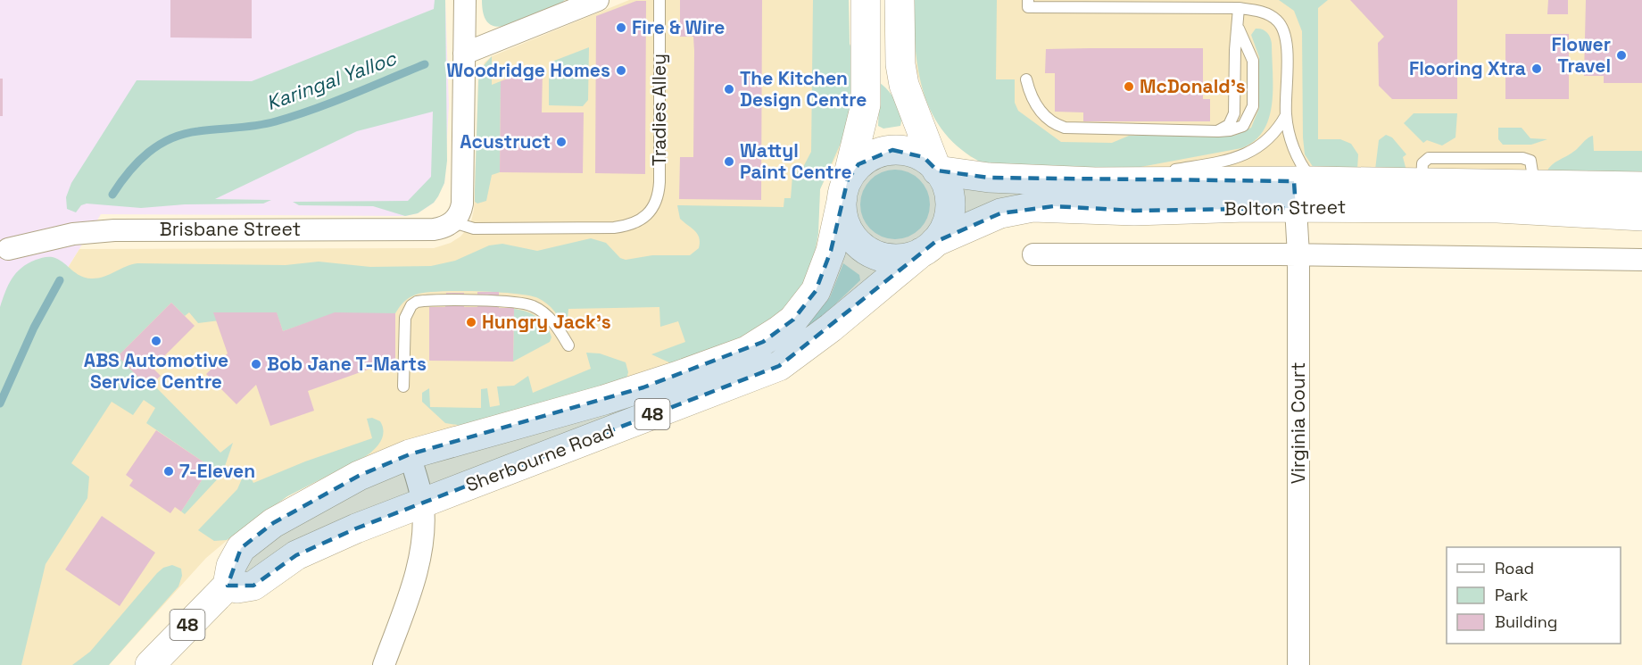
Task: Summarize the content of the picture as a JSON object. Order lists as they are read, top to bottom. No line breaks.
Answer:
{"streets":{"main road":["Bolton Street","48","Sherbourne Road"],"street":["Brisbane Street","Virginia Court"],"lane":["Tradies Alley"]},"crossings":[["Tradies Alley","Brisbane Street"],["Bolton Street","48"],["Bolton Street","Virginia Court"],["Bolton Street","Sherbourne Road"],["48","Sherbourne Road"]],"water":["Karingal Yalloc"],"places":["Fire & Wire","Flower Travel","Flooring Xtra","Woodridge Homes","McDonald's","The Kitchen Design Centre","Acustruct","Wattyl Paint Centre","Hungry Jack's","ABS Automotive Service Centre","Bob Jane T-Marts","7-Eleven"],"legend":["Road","Park","Building"]}
